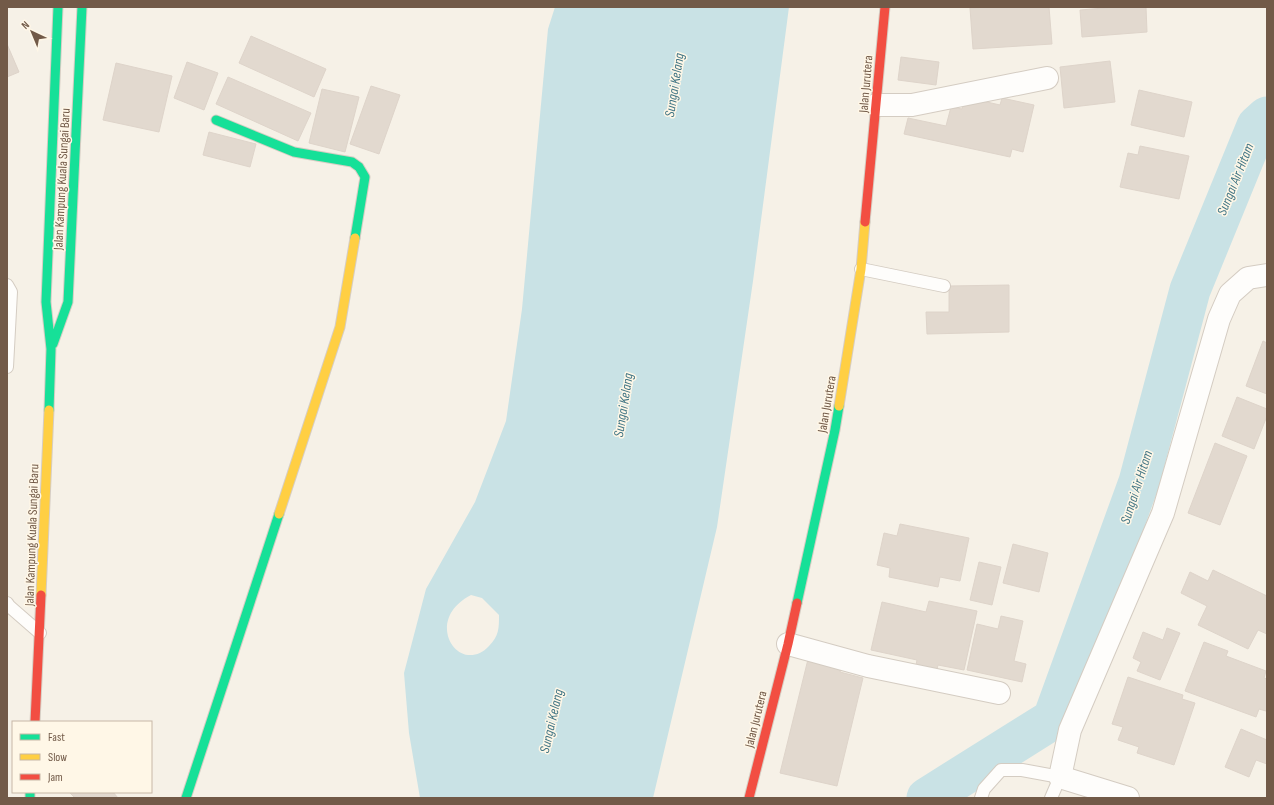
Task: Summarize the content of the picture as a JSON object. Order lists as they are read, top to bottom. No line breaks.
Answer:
{"streets":{"street":["Jalan Jurutera","Jalan Kampung Kuala Sungai Baru"]},"water":["Sungai Kelang","Sungai Air Hitam"],"legend":["Fast","Slow","Jam"],"north":"top left"}
